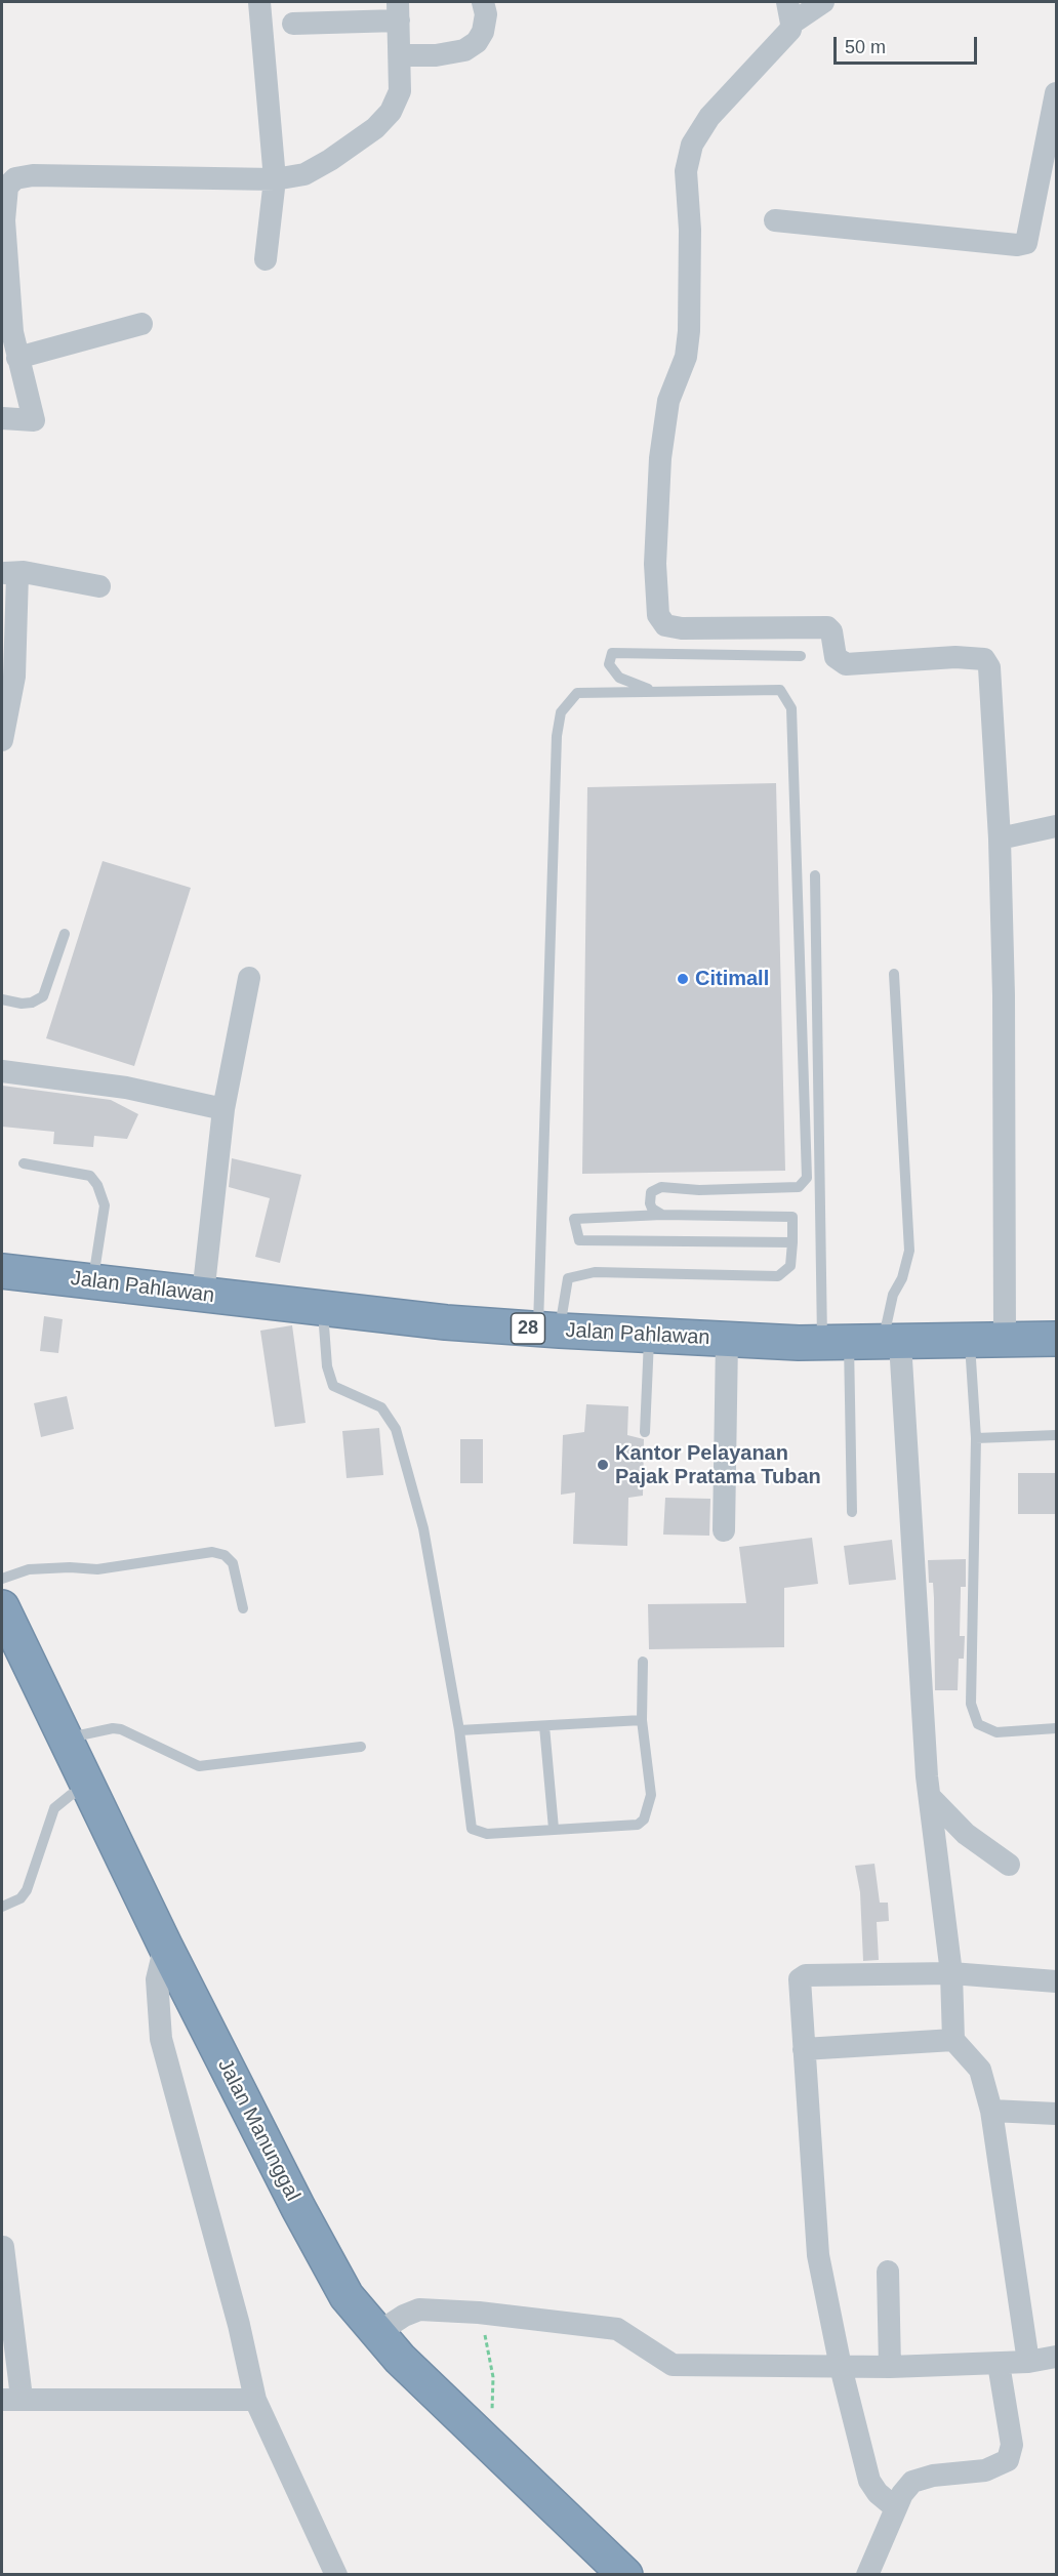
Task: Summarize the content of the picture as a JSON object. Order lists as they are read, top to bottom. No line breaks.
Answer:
{"streets":{"highway":["Jalan Pahlawan","28","Jalan Manunggal"]},"places":["Citimall","Kantor Pelayanan Pajak Pratama Tuban"],"scale_bar":"50 m"}
